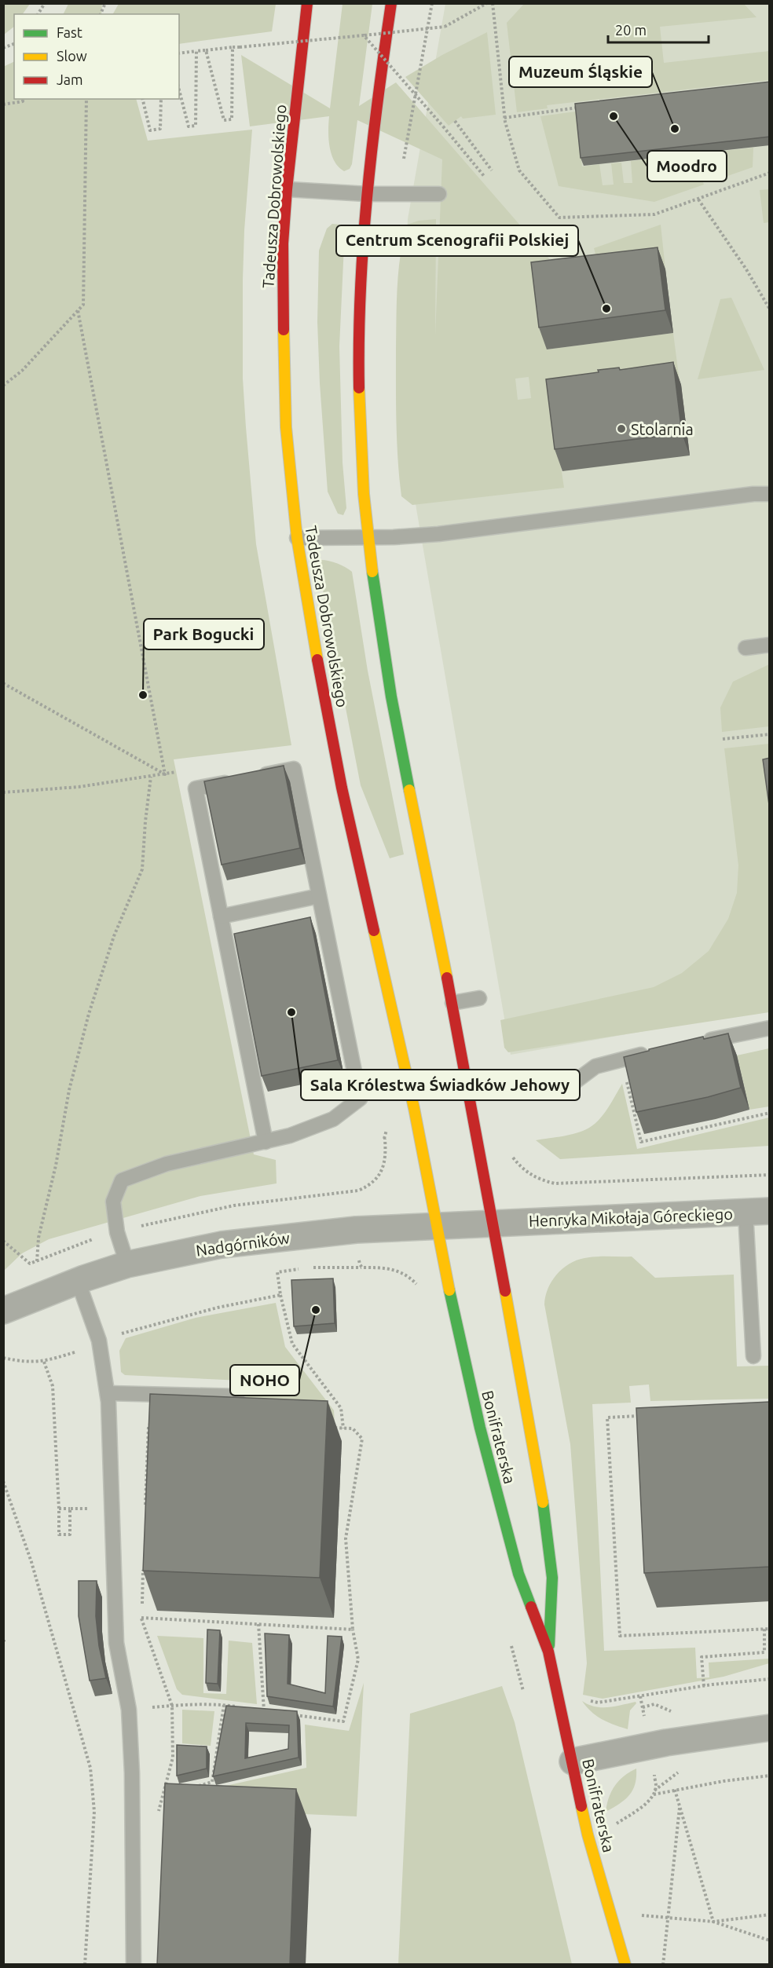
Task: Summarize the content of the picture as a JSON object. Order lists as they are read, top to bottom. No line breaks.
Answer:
{"streets":{"street":["Tadeusza Dobrowolskiego","Henryka Mikołaja Góreckiego","Nadgórników","Bonifraterska"]},"crossings":[["Tadeusza Dobrowolskiego","Nadgórników"],["Tadeusza Dobrowolskiego","Bonifraterska"],["Henryka Mikołaja Góreckiego","Nadgórników"],["Henryka Mikołaja Góreckiego","Bonifraterska"],["Nadgórników","Bonifraterska"]],"places":["Moodro","Muzeum Śląskie","Centrum Scenografii Polskiej","Stolarnia","Park Bogucki","Sala Królestwa Świadków Jehowy","NOHO"],"legend":["Fast","Slow","Jam"],"scale_bar":"20 m"}
